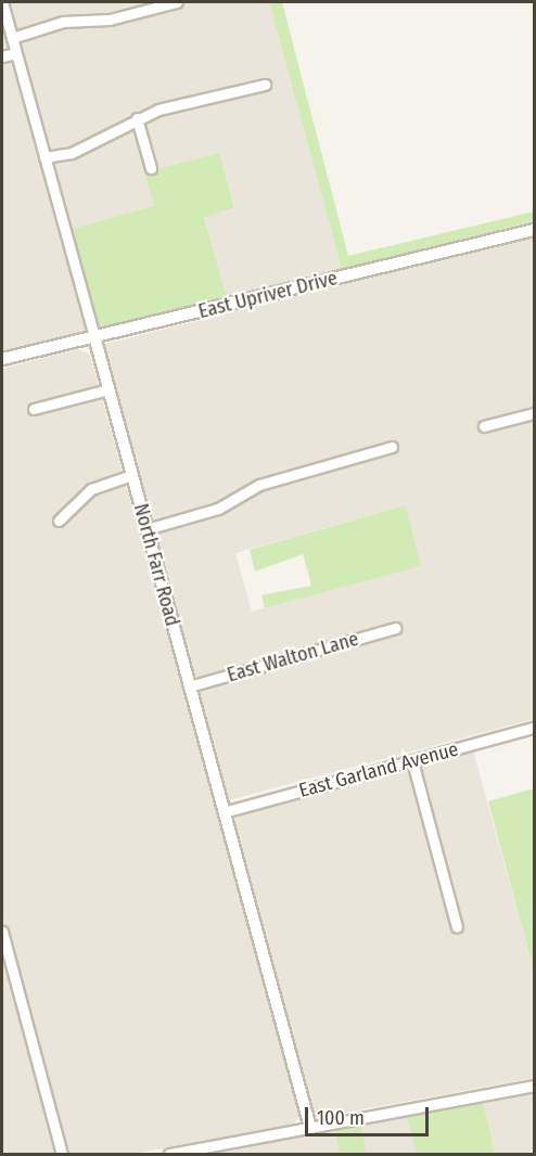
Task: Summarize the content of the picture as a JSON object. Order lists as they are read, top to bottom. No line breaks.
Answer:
{"streets":{"street":["East Upriver Drive","North Farr Road","East Walton Lane","East Garland Avenue"]},"crossings":[["East Upriver Drive","North Farr Road"],["North Farr Road","East Walton Lane"],["North Farr Road","East Garland Avenue"]],"scale_bar":"100 m"}
